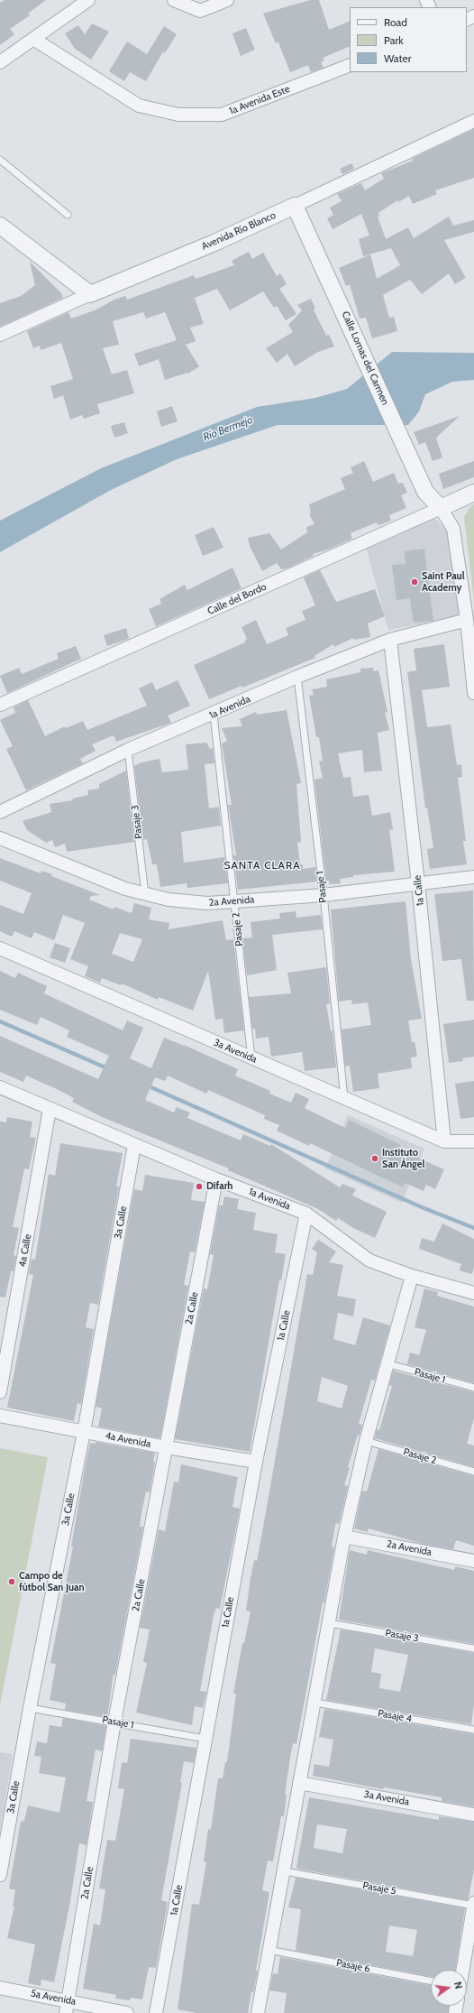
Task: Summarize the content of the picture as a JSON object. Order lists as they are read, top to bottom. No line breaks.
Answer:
{"streets":{"street":["1a Avenida Este","Avenida Río Blanco","Calle Lomas del Carmen","Calle del Bordo","1a Avenida","1a Calle","2a Avenida","3a Avenida","3a Calle","4a Calle","2a Calle","4a Avenida","5a Avenida"],"lane":["Pasaje 3","Pasaje 1","Pasaje 2","Pasaje 4","Pasaje 5","Pasaje 6"]},"crossings":[["Avenida Río Blanco","Calle Lomas del Carmen"],["Calle Lomas del Carmen","Calle del Bordo"],["1a Avenida","Pasaje 3"],["1a Avenida","Pasaje 1"],["1a Avenida","1a Calle"],["1a Avenida","Pasaje 2"],["1a Avenida","3a Calle"],["1a Avenida","4a Calle"],["1a Avenida","2a Calle"],["Pasaje 3","2a Avenida"],["Pasaje 1","1a Calle"],["Pasaje 1","2a Avenida"],["Pasaje 1","3a Avenida"],["Pasaje 1","3a Calle"],["Pasaje 1","2a Calle"],["1a Calle","2a Avenida"],["1a Calle","3a Avenida"],["1a Calle","4a Avenida"],["2a Avenida","Pasaje 2"],["Pasaje 2","3a Avenida"],["3a Calle","4a Avenida"],["2a Calle","4a Avenida"],["2a Calle","5a Avenida"]],"districts":["SANTA CLARA"],"water":["Río Bermejo"],"places":["Saint Paul Academy","Instituto San Ángel","Difarh","Campo de fútbol San Juan"],"legend":["Road","Park","Water"],"north":"right"}
